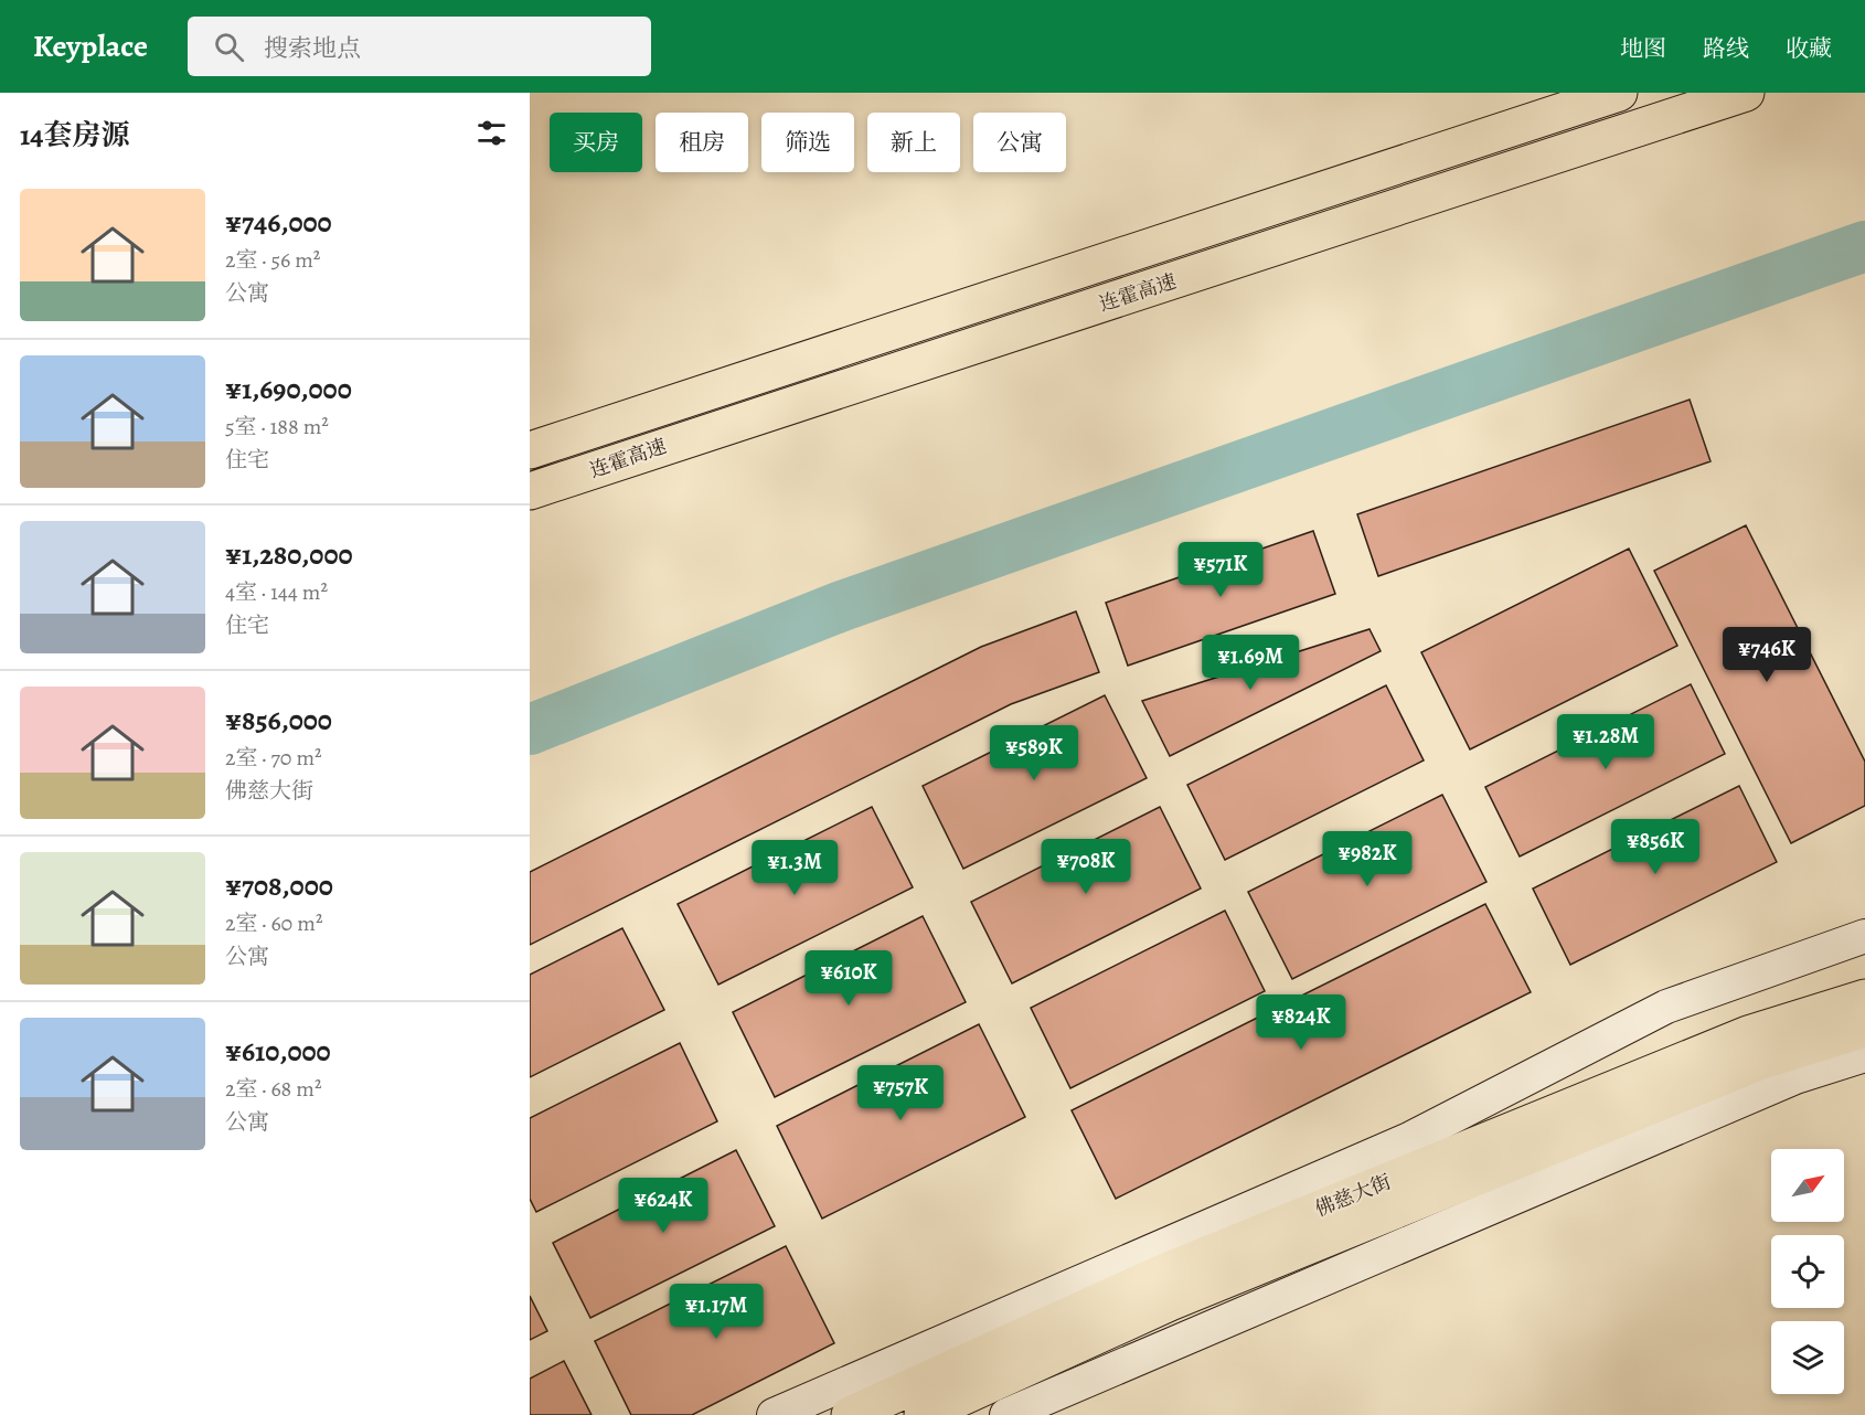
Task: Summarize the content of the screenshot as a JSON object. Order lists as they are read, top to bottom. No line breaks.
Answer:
{"streets":{"highway":["连霍高速","佛慈大街"]},"north":"top right","page":{"header":"Keyplace","search":"搜索地点","nav":["地图","路线","收藏"],"heading":"14套房源","chip":["买房","租房","筛选","新上","公寓"],"list":[{"name":"¥746,000","note":"2室 · 56 m² · 公寓"},{"name":"¥1,690,000","note":"5室 · 188 m² · 住宅"},{"name":"¥1,280,000","note":"4室 · 144 m² · 住宅"},{"name":"¥856,000","note":"2室 · 70 m² · 佛慈大街"},{"name":"¥708,000","note":"2室 · 60 m² · 公寓"},{"name":"¥610,000","note":"2室 · 68 m² · 公寓"}],"price":["¥571K","¥746K","¥1.69M","¥1.28M","¥589K","¥856K","¥982K","¥708K","¥1.3M","¥610K","¥824K","¥757K","¥624K","¥1.17M"]}}
